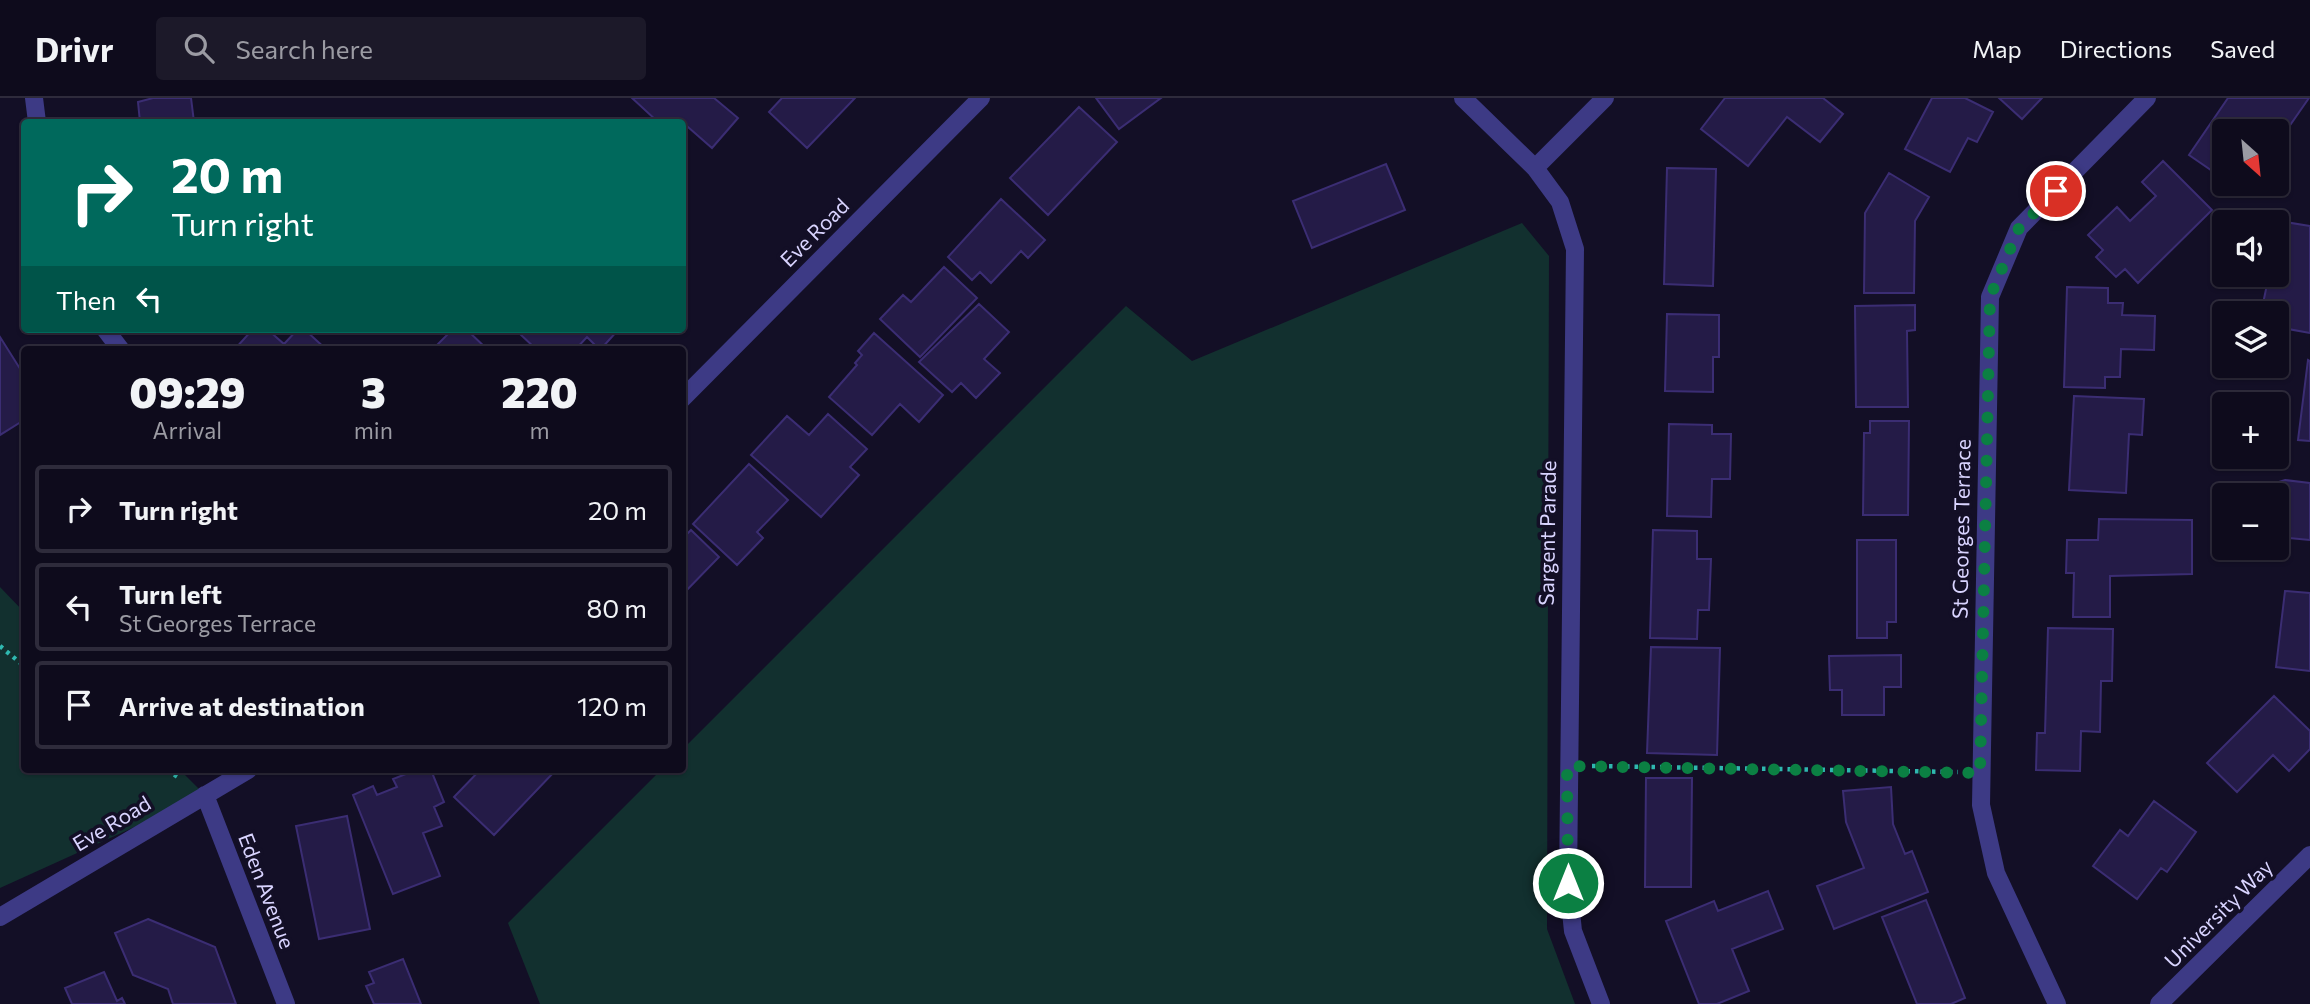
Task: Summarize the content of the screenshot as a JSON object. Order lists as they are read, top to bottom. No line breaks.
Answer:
{"streets":{"street":["Eve Road","St Georges Terrace","Sargent Parade","Eden Avenue","University Way"]},"crossings":[["Eve Road","Eden Avenue"]],"north":"bottom right","page":{"header":"Drivr","search":"Search here","nav":["Map","Directions","Saved"],"map_buttons":["+","−"],"turn":["20 m","Turn right"],"then":"Then","eta":["09:29","Arrival","3","min","220","m"],"list":[{"name":"Turn right","value":"20 m"},{"name":"Turn left","note":"St Georges Terrace","value":"80 m"},{"name":"Arrive at destination","value":"120 m"}]}}
